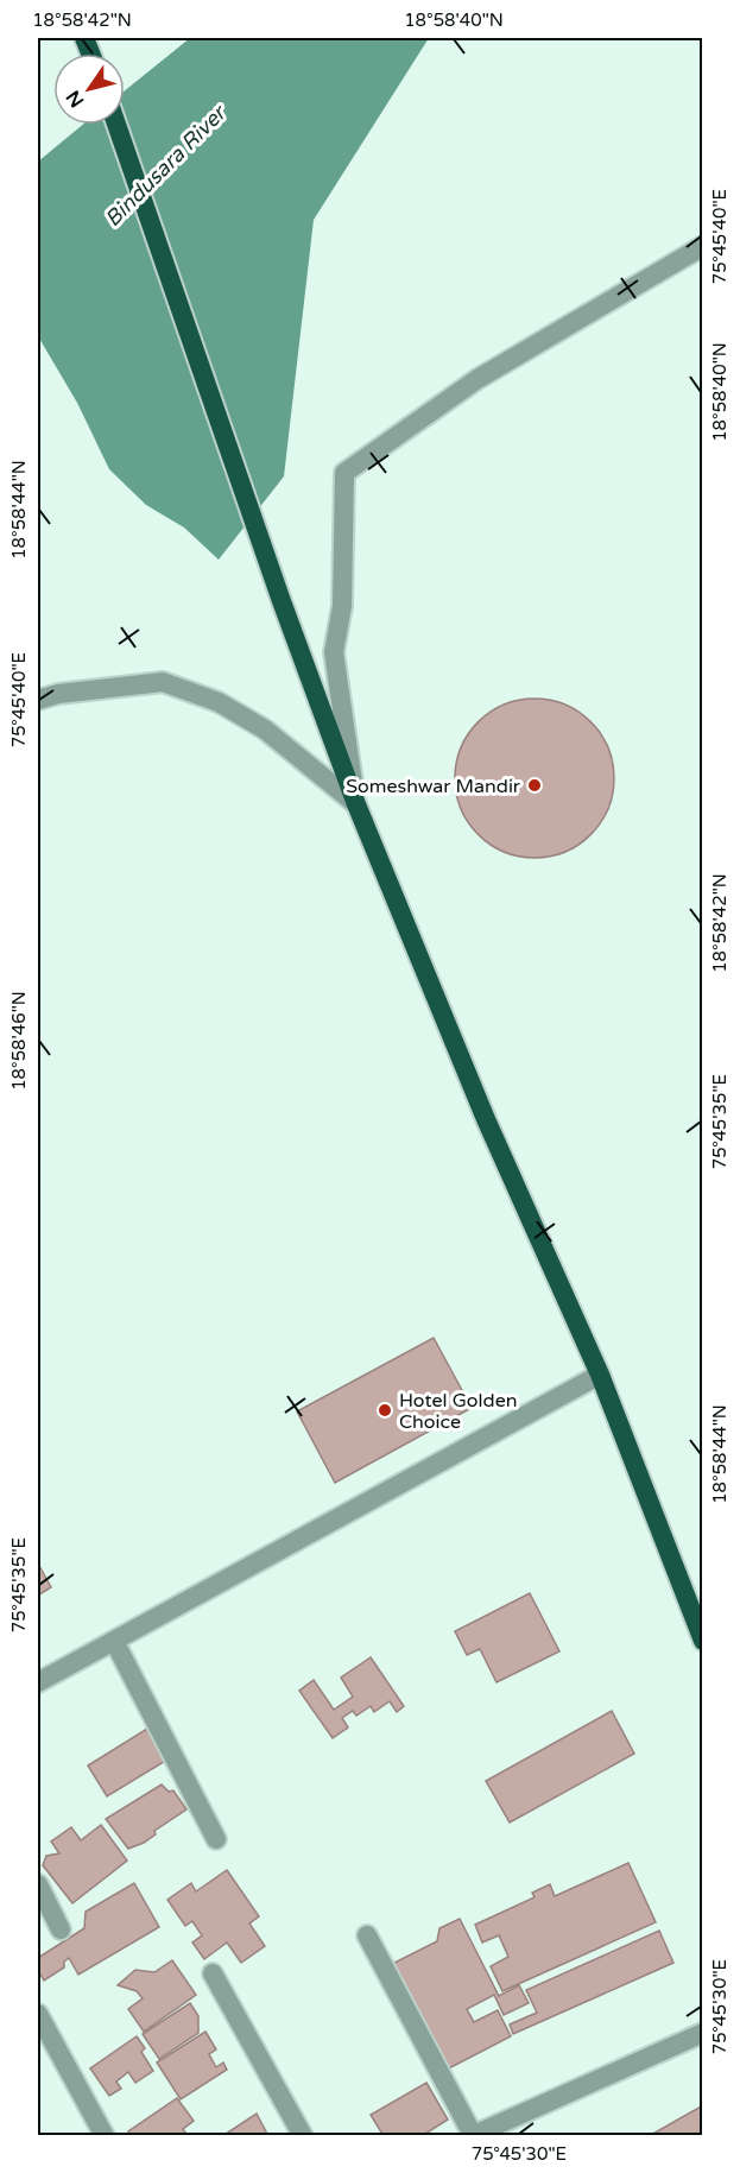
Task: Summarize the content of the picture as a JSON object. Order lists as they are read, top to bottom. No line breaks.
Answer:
{"water":["Bindusara River"],"places":["Someshwar Mandir","Hotel Golden Choice"],"north":"bottom left","coordinates":["18°58'42\"N","18°58'40\"N","75°45'40\"E","18°58'44\"N","18°58'46\"N","75°45'35\"E","75°45'30\"E"]}
